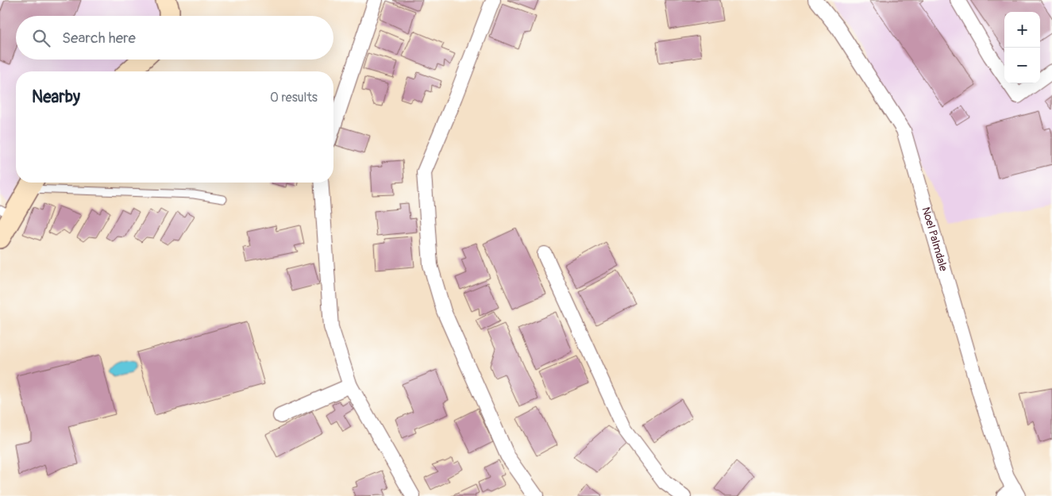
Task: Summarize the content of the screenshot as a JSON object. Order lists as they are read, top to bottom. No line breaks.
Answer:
{"streets":{"street":["Noel Palmdale"]},"page":{"map_buttons":["+","−"],"search":"Search here","heading":["Nearby","0 results"]}}
